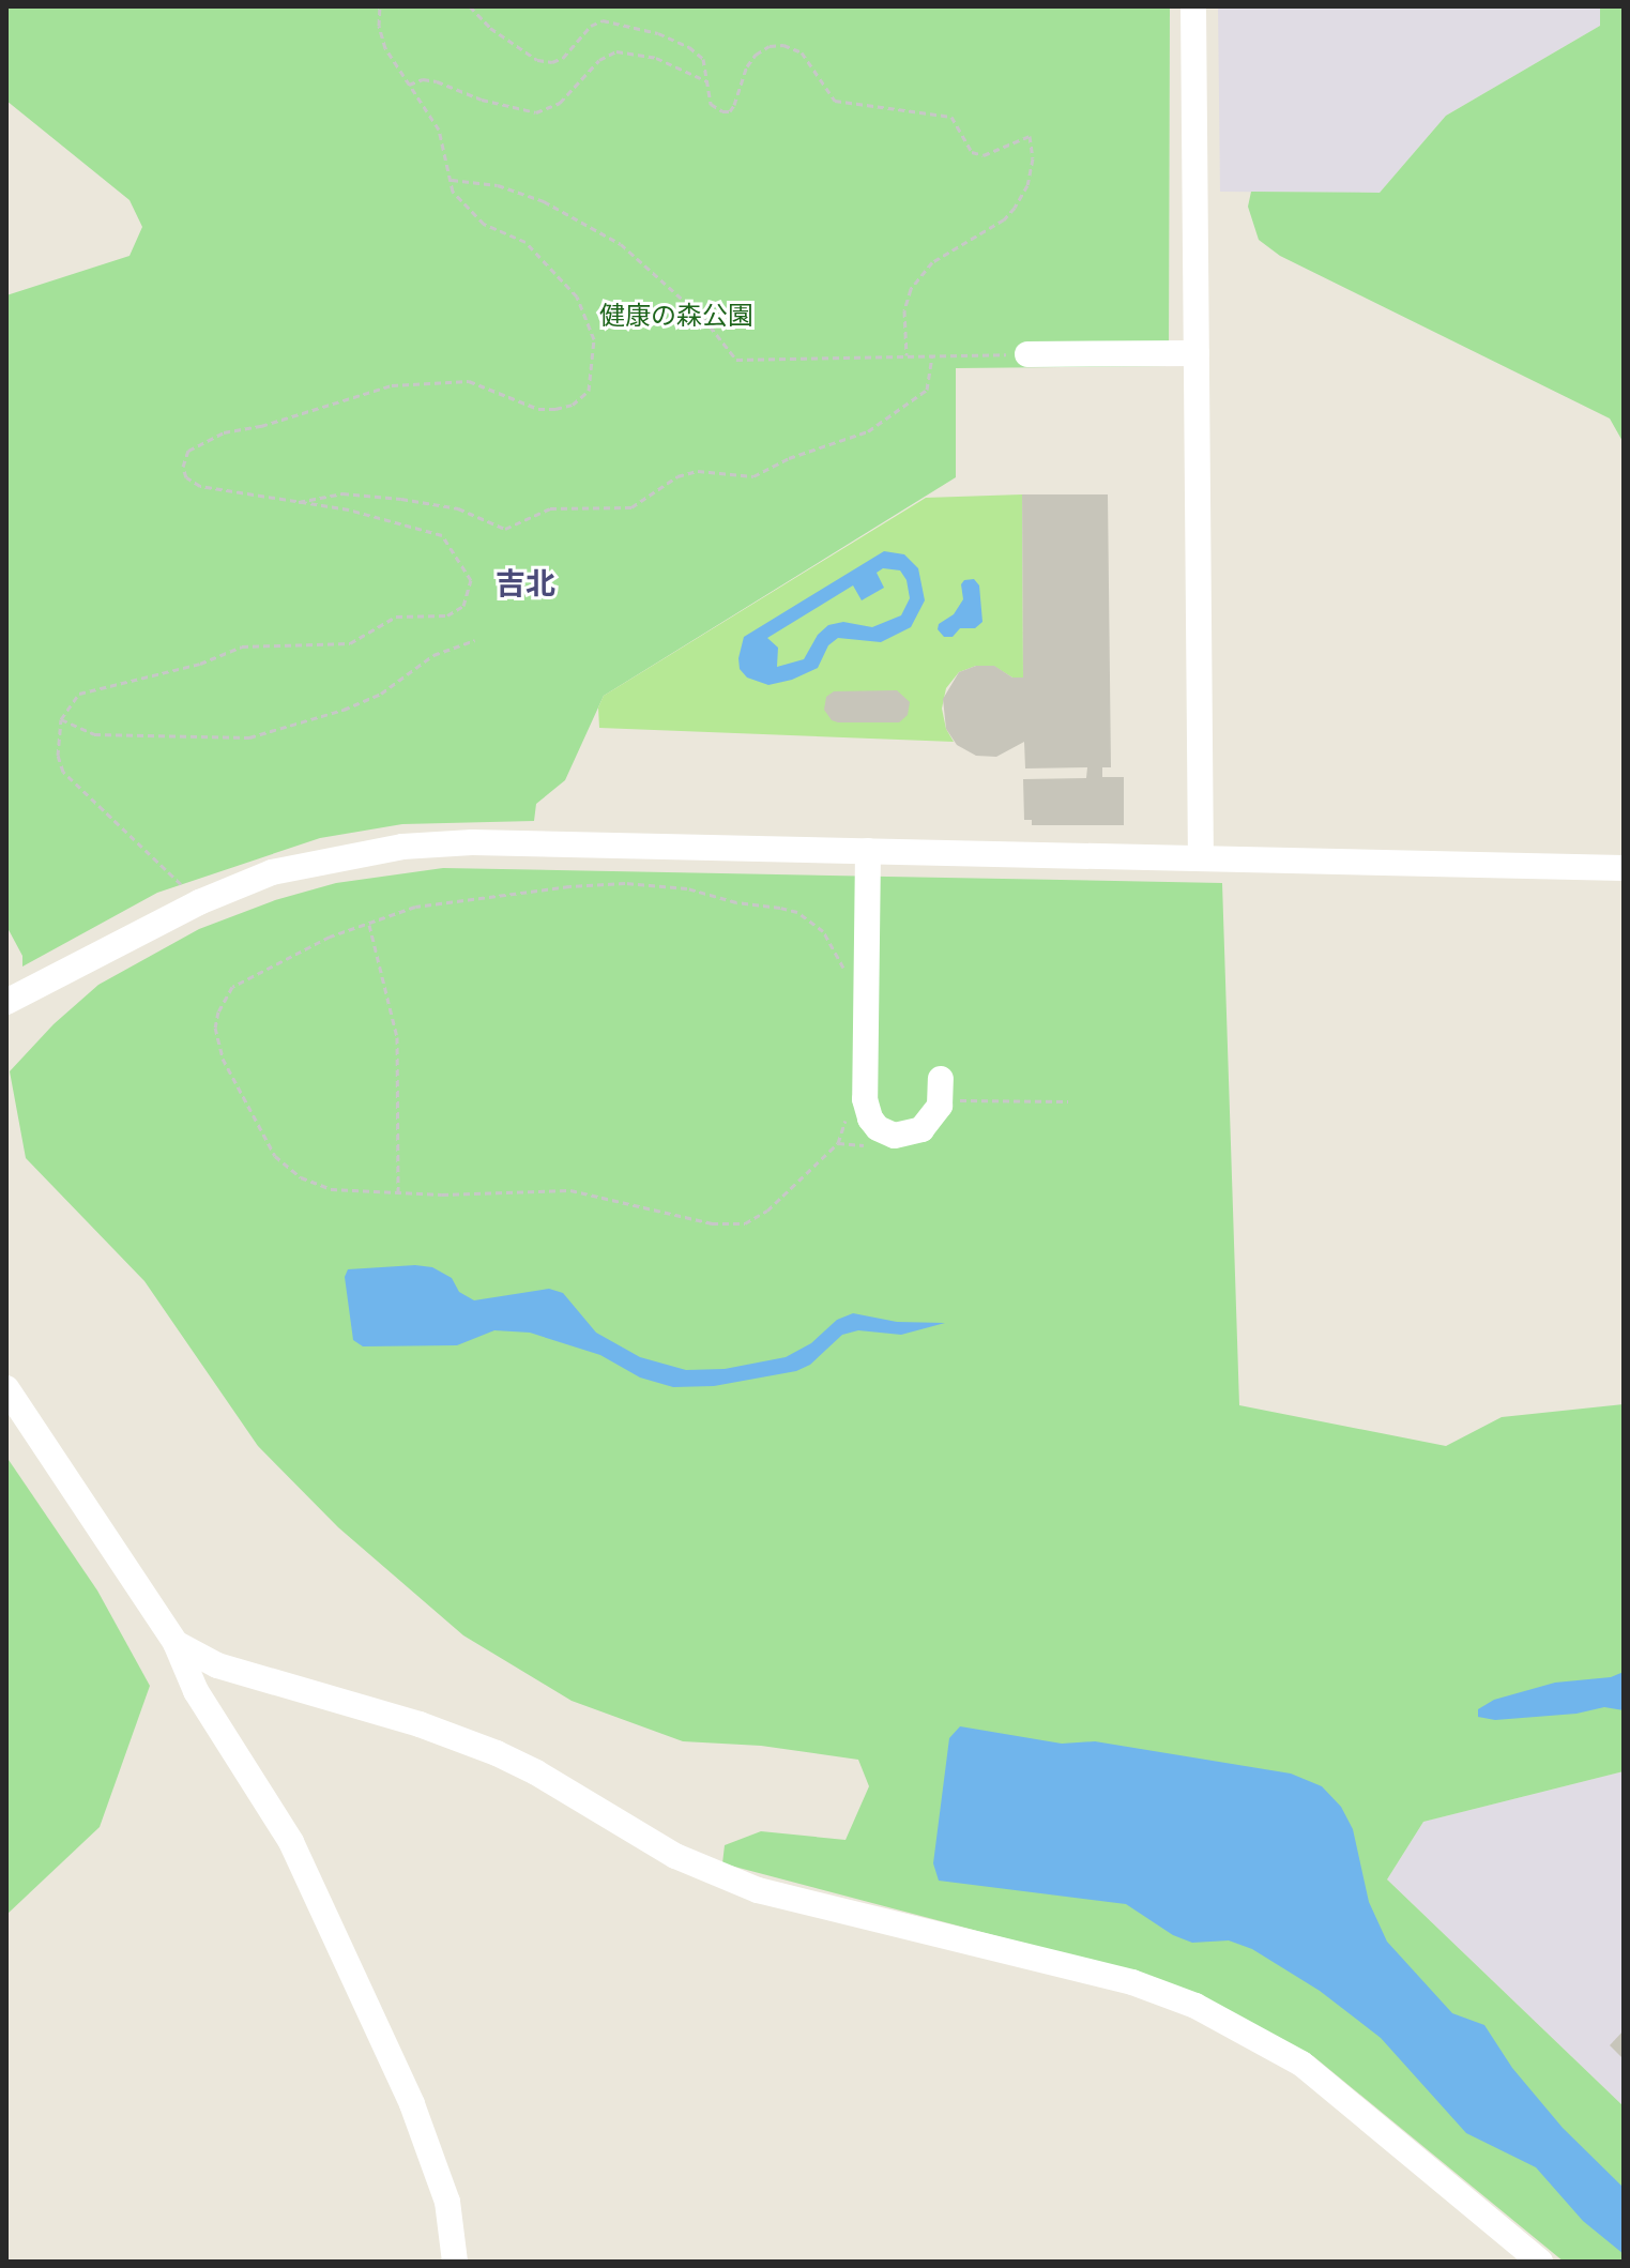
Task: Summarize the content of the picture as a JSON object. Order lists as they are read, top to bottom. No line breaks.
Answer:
{"districts":["吉北"],"parks":["健康の森公園"]}
